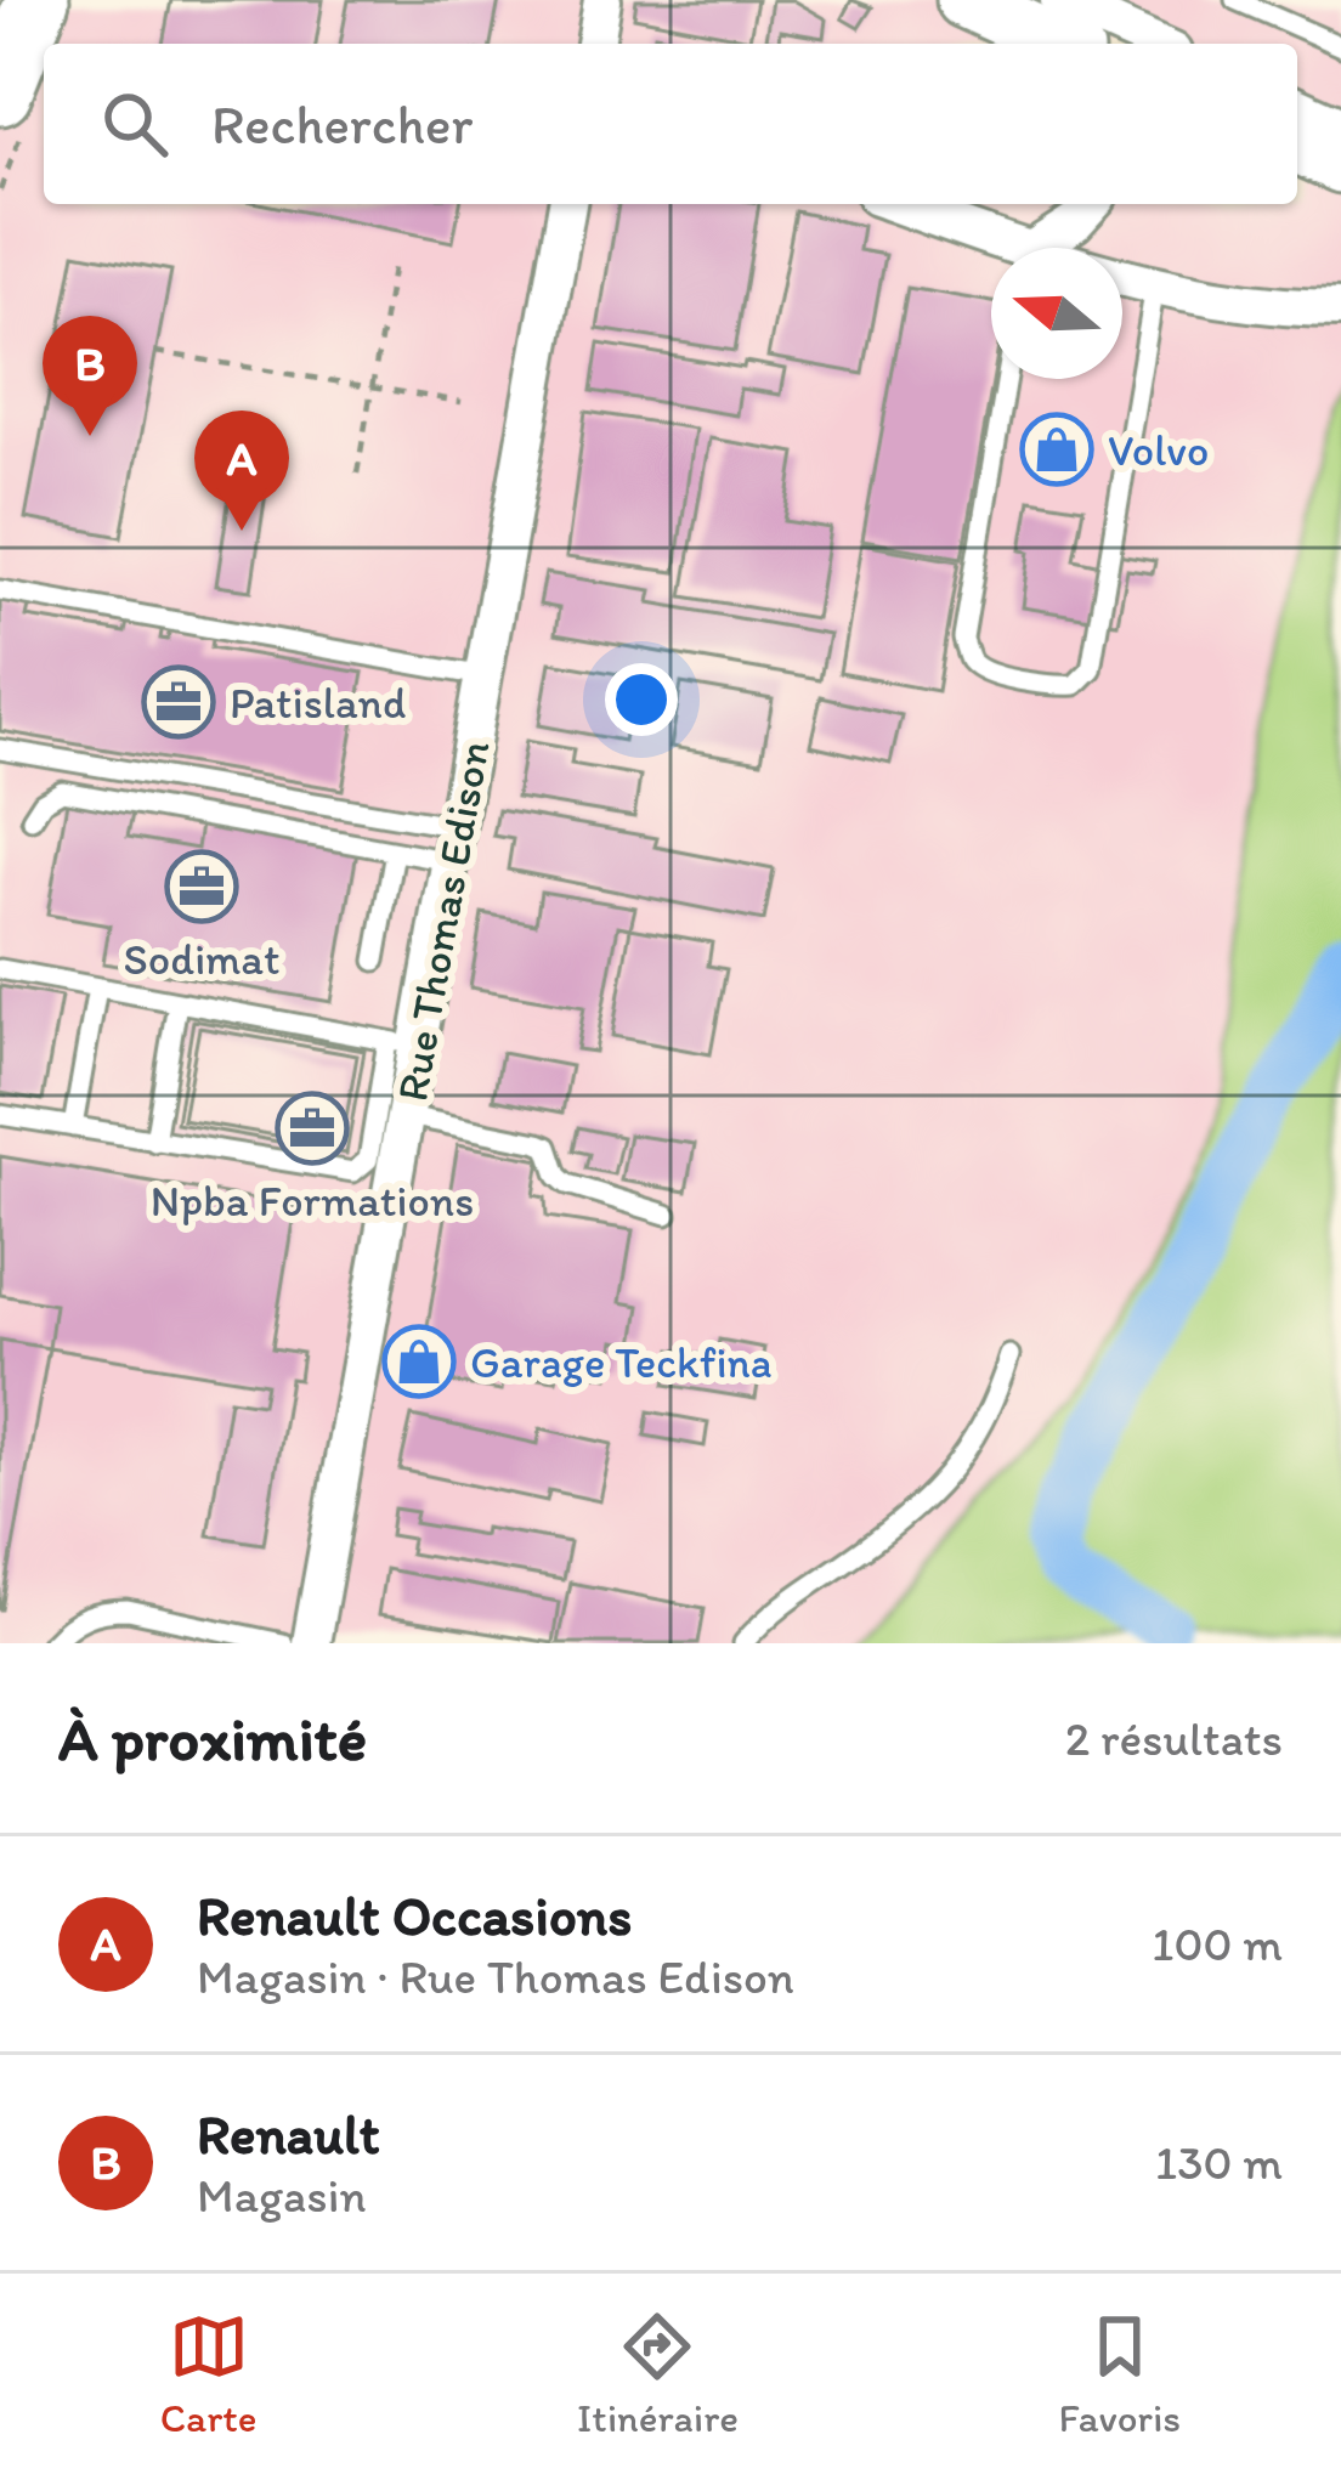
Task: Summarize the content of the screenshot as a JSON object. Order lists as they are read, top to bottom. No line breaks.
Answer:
{"streets":{"street":["Rue Thomas Edison"]},"places":{"shop":["Volvo","Garage Teckfina"],"office":["Patisland","Sodimat","Npba Formations"]},"north":"left","page":{"search":"Rechercher","pins":["B","A"],"heading":["À proximité","2 résultats"],"list":[{"mark":"A","name":"Renault Occasions","note":"Magasin · Rue Thomas Edison","value":"100 m"},{"mark":"B","name":"Renault","note":"Magasin","value":"130 m"}],"nav":["Carte","Itinéraire","Favoris"]}}
